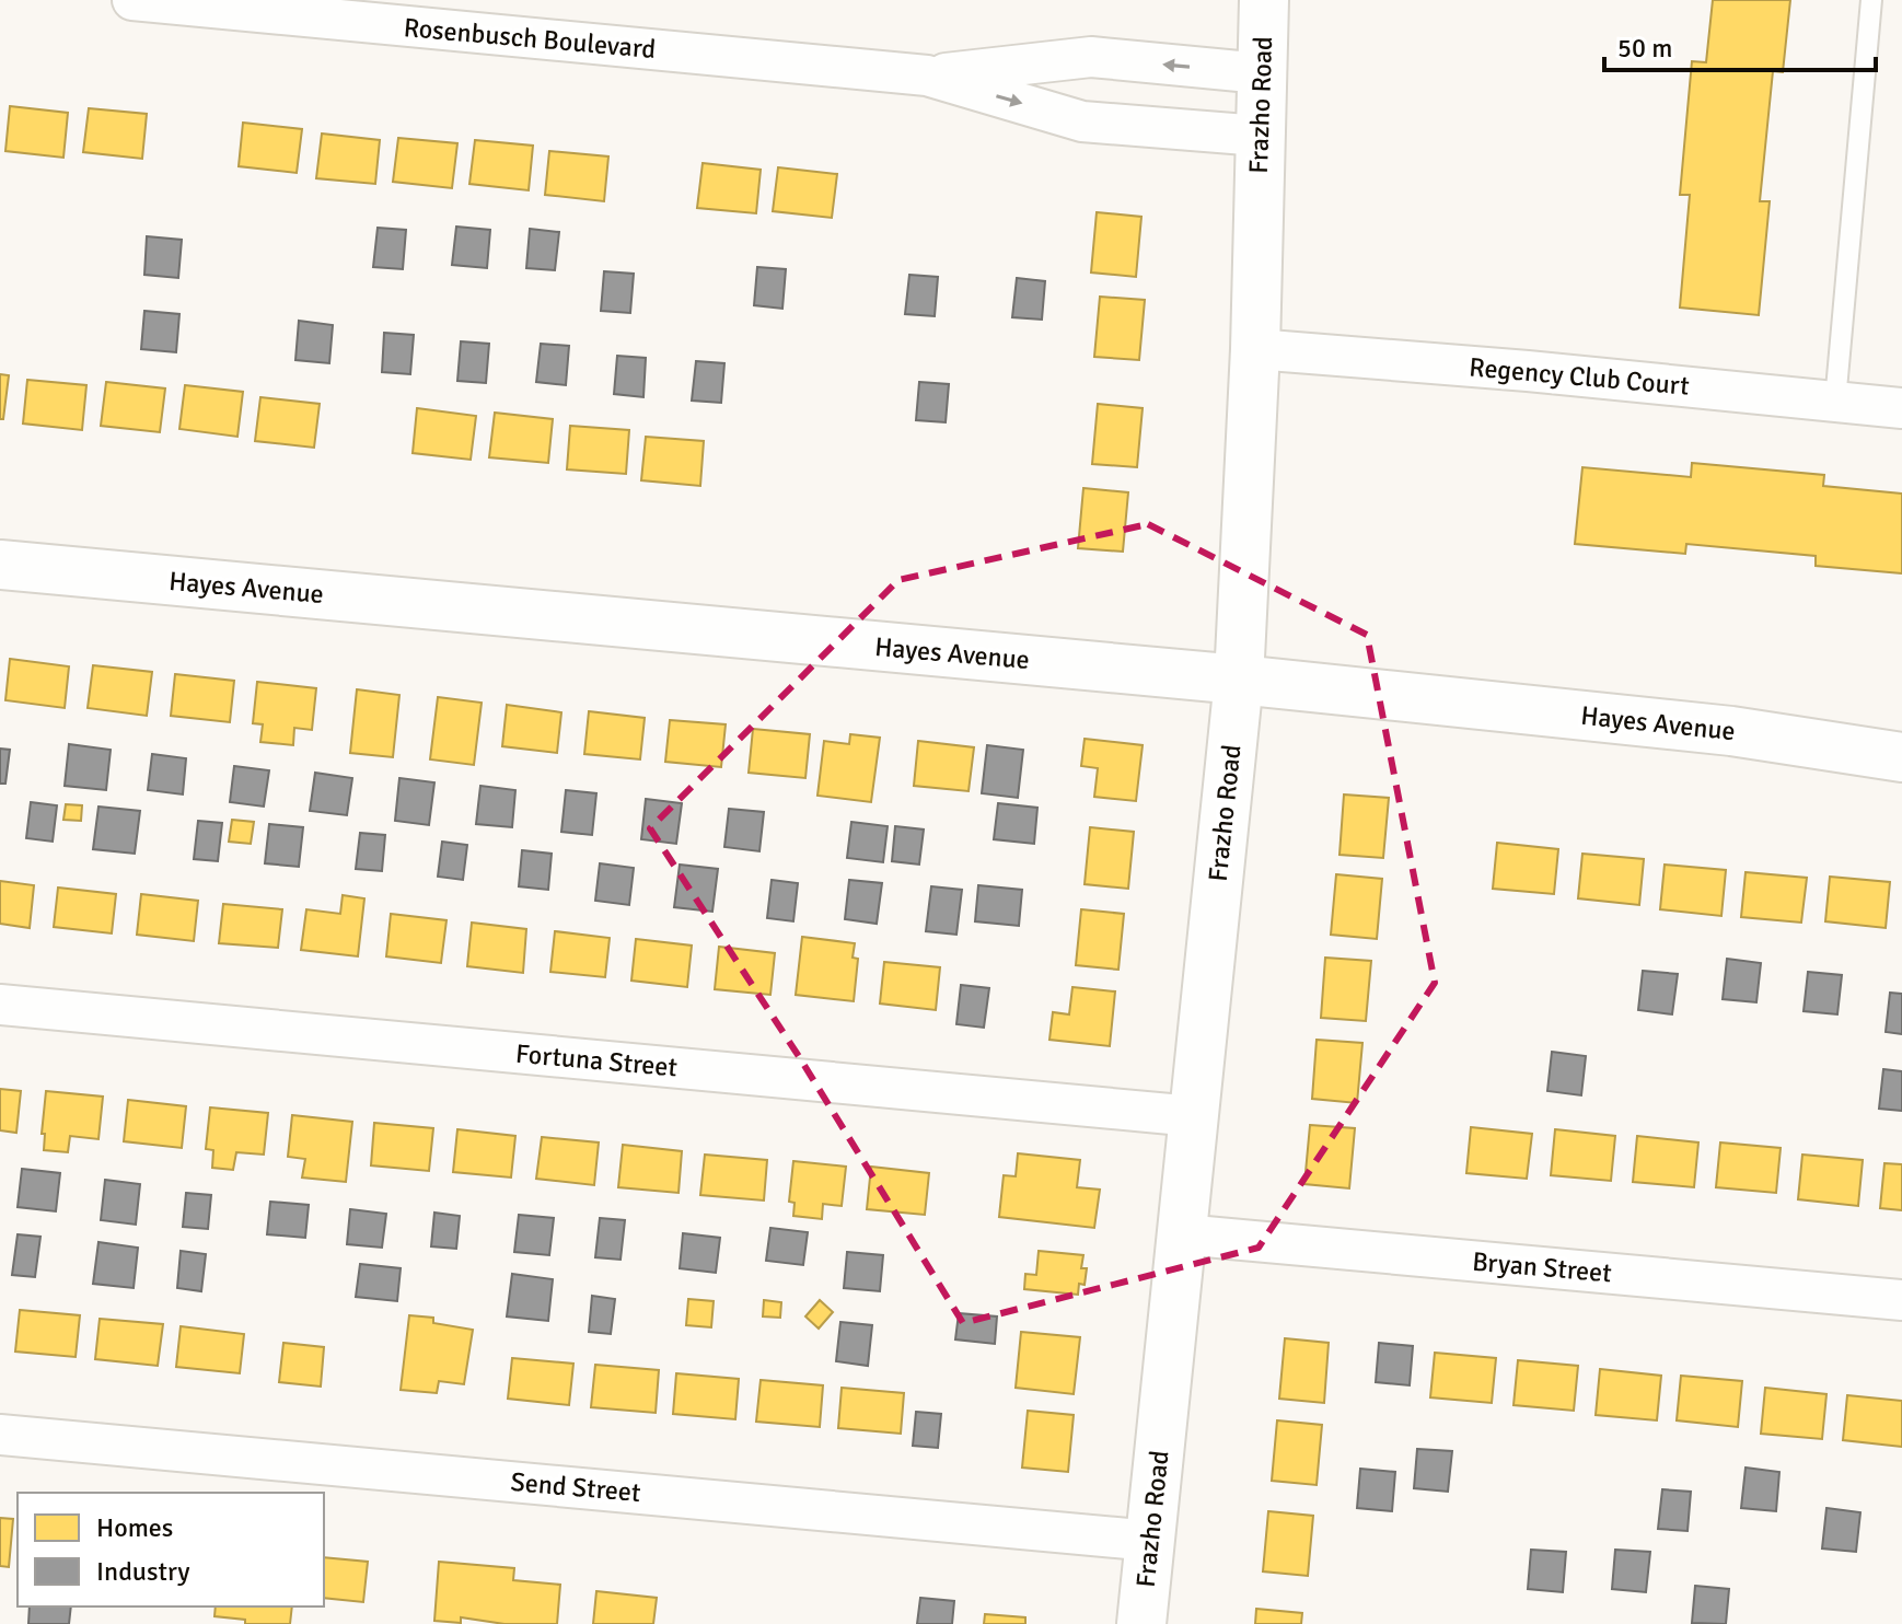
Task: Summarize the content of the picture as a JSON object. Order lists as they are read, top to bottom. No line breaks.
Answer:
{"streets":{"street":["Rosenbusch Boulevard","Frazho Road","Regency Club Court","Hayes Avenue","Fortuna Street","Bryan Street","Send Street"]},"crossings":[["Rosenbusch Boulevard","Frazho Road"],["Frazho Road","Regency Club Court"],["Frazho Road","Hayes Avenue"],["Frazho Road","Fortuna Street"],["Frazho Road","Bryan Street"],["Frazho Road","Send Street"]],"legend":["Homes","Industry"],"scale_bar":"50 m"}
